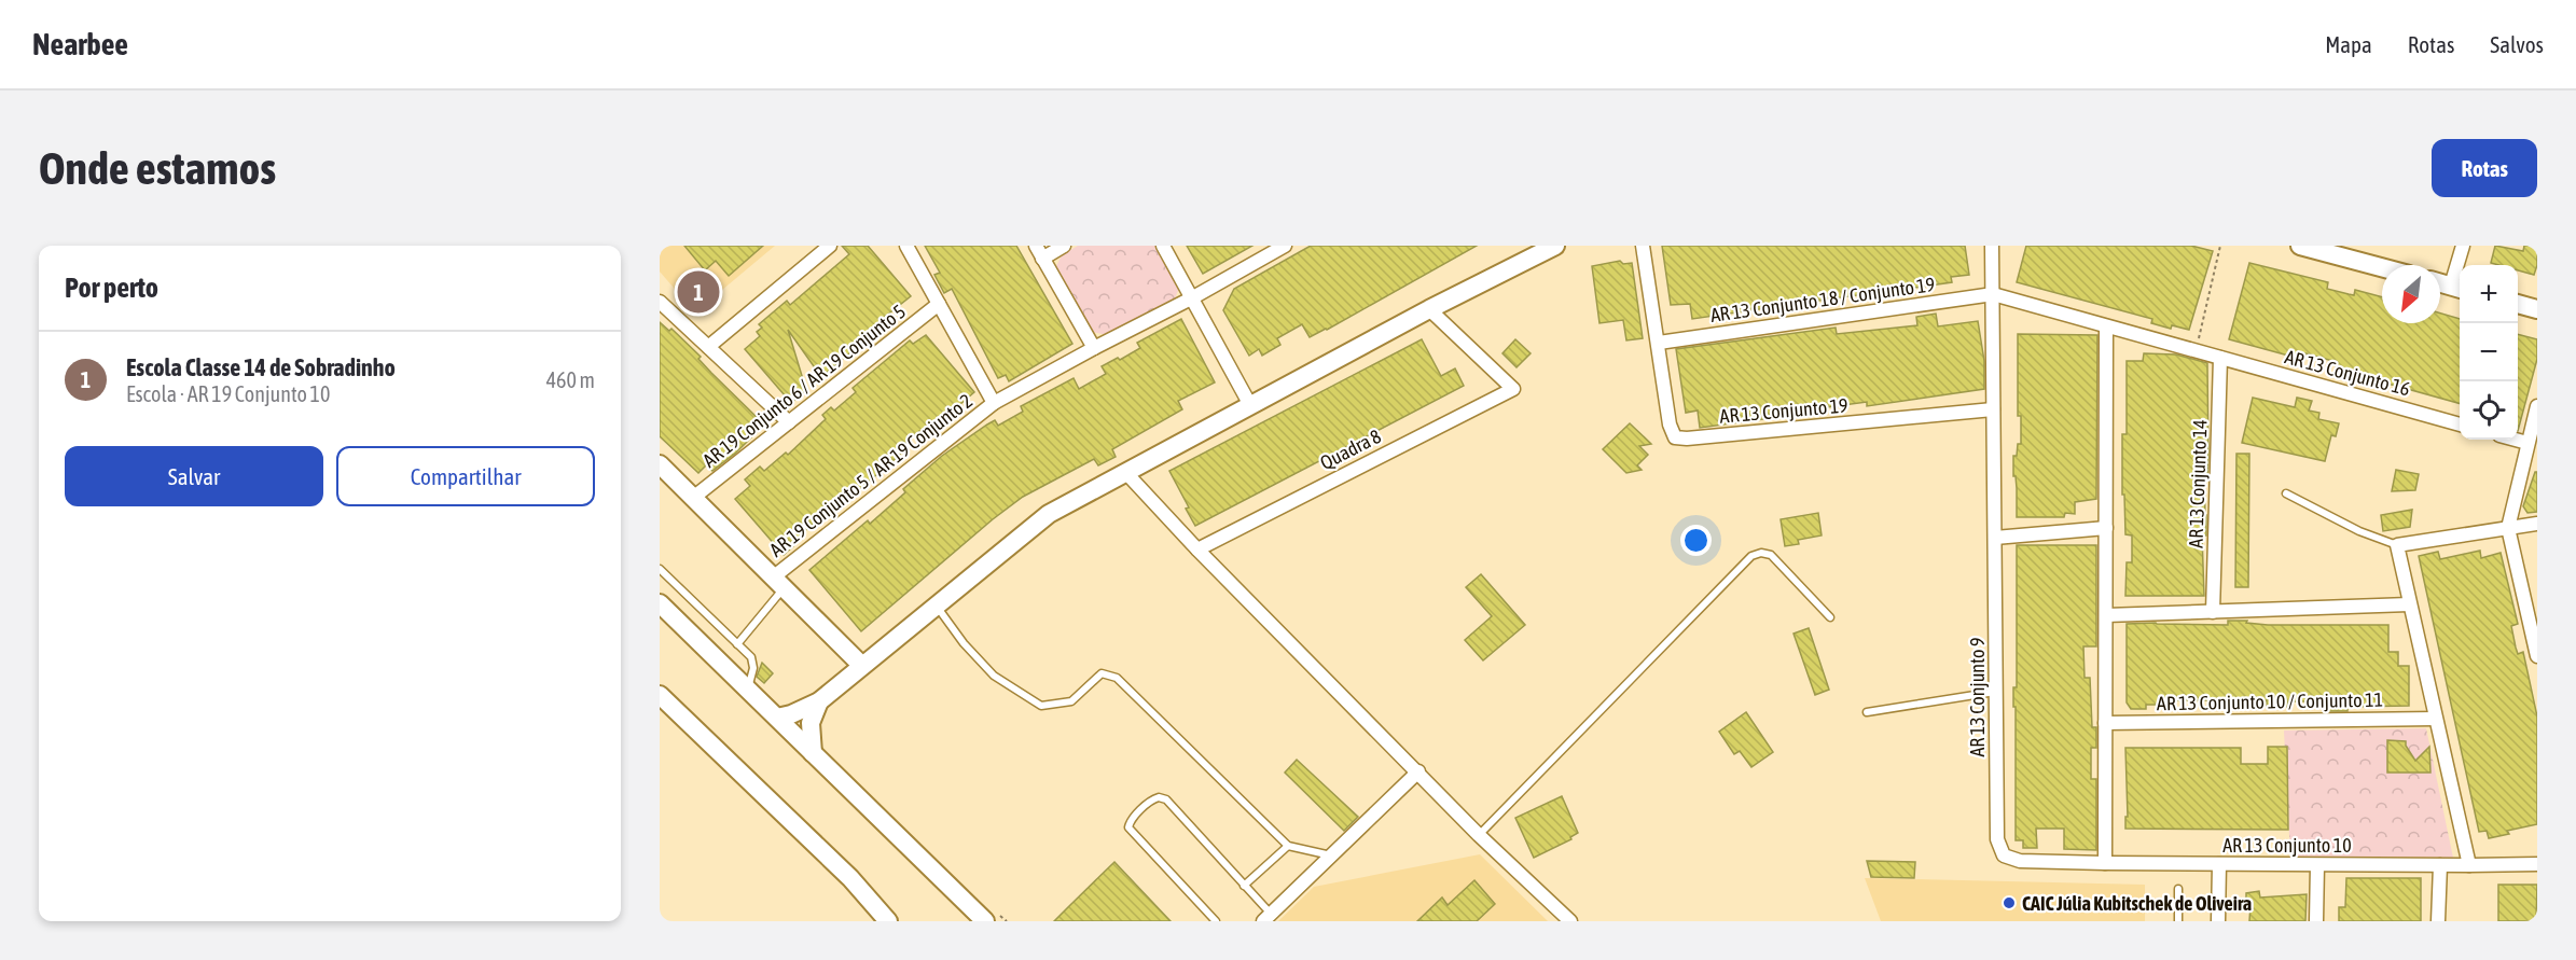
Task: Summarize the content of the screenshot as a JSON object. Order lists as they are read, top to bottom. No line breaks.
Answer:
{"streets":{"street":["AR 13 Conjunto 18 / Conjunto 19","AR 13 Conjunto 16","AR 19 Conjunto 6 / AR 19 Conjunto 5","AR 13 Conjunto 19","Quadra 8","AR 19 Conjunto 5 / AR 19 Conjunto 2","AR 13 Conjunto 14","AR 13 Conjunto 9","AR 13 Conjunto 10 / Conjunto 11","AR 13 Conjunto 10"]},"crossings":[["AR 13 Conjunto 18 / Conjunto 19","AR 13 Conjunto 16"],["AR 13 Conjunto 18 / Conjunto 19","AR 13 Conjunto 19"],["AR 13 Conjunto 18 / Conjunto 19","AR 13 Conjunto 9"],["AR 13 Conjunto 16","AR 13 Conjunto 14"],["AR 13 Conjunto 16","AR 13 Conjunto 9"],["AR 13 Conjunto 19","AR 13 Conjunto 9"],["AR 13 Conjunto 9","AR 13 Conjunto 10"]],"places":["CAIC Júlia Kubitschek de Oliveira"],"north":"bottom left","page":{"header":"Nearbee","nav":["Mapa","Rotas","Salvos"],"buttons":["Rotas",["Salvar","Compartilhar"]],"title":"Onde estamos","heading":"Por perto","map_buttons":["+","−"],"pins":"1","list":[{"mark":"1","name":"Escola Classe 14 de Sobradinho","note":"Escola · AR 19 Conjunto 10","value":"460 m"}]}}
